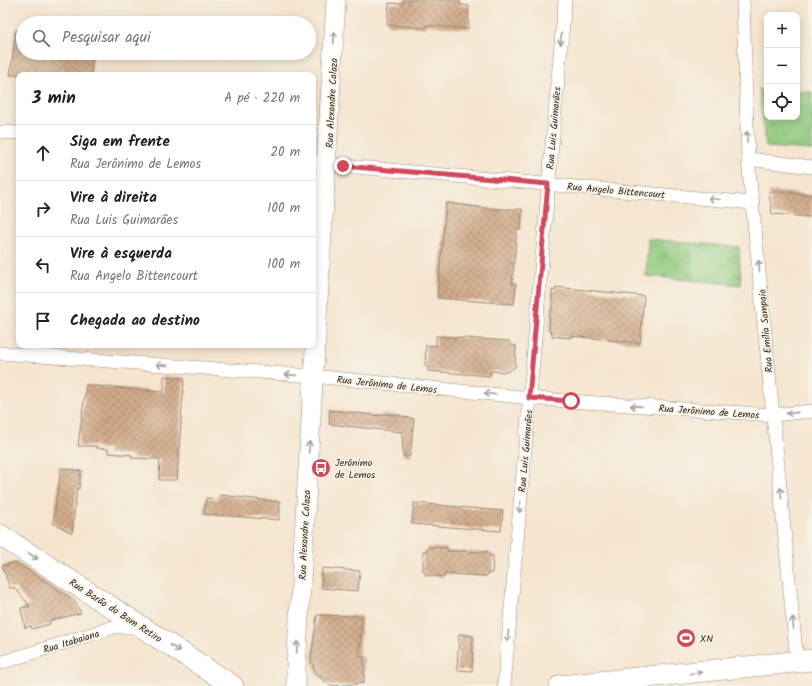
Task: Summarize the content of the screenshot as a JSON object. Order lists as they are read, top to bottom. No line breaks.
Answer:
{"streets":{"main road":["Rua Alexandre Calaza","Rua Barão do Bom Retiro"],"street":["Rua Luis Guimarães","Rua Angelo Bittencourt","Rua Emília Sampaio","Rua Jerônimo de Lemos","Rua Itabaiana"]},"crossings":[["Rua Alexandre Calaza","Rua Angelo Bittencourt"],["Rua Alexandre Calaza","Rua Jerônimo de Lemos"],["Rua Luis Guimarães","Rua Angelo Bittencourt"],["Rua Luis Guimarães","Rua Jerônimo de Lemos"],["Rua Angelo Bittencourt","Rua Emília Sampaio"],["Rua Emília Sampaio","Rua Jerônimo de Lemos"],["Rua Barão do Bom Retiro","Rua Itabaiana"]],"one_way":["Rua Alexandre Calaza","Rua Luis Guimarães","Rua Angelo Bittencourt","Rua Emília Sampaio","Rua Jerônimo de Lemos","Rua Barão do Bom Retiro"],"places":{"bus stop":["Jerônimo de Lemos"],"sports":["XN"]},"page":{"map_buttons":["+","−"],"search":"Pesquisar aqui","heading":["3 min","A pé · 220 m"],"list":[["Siga em frente","Rua Jerônimo de Lemos","20 m"],["Vire à direita","Rua Luis Guimarães","100 m"],["Vire à esquerda","Rua Angelo Bittencourt","100 m"],"Chegada ao destino"]}}
